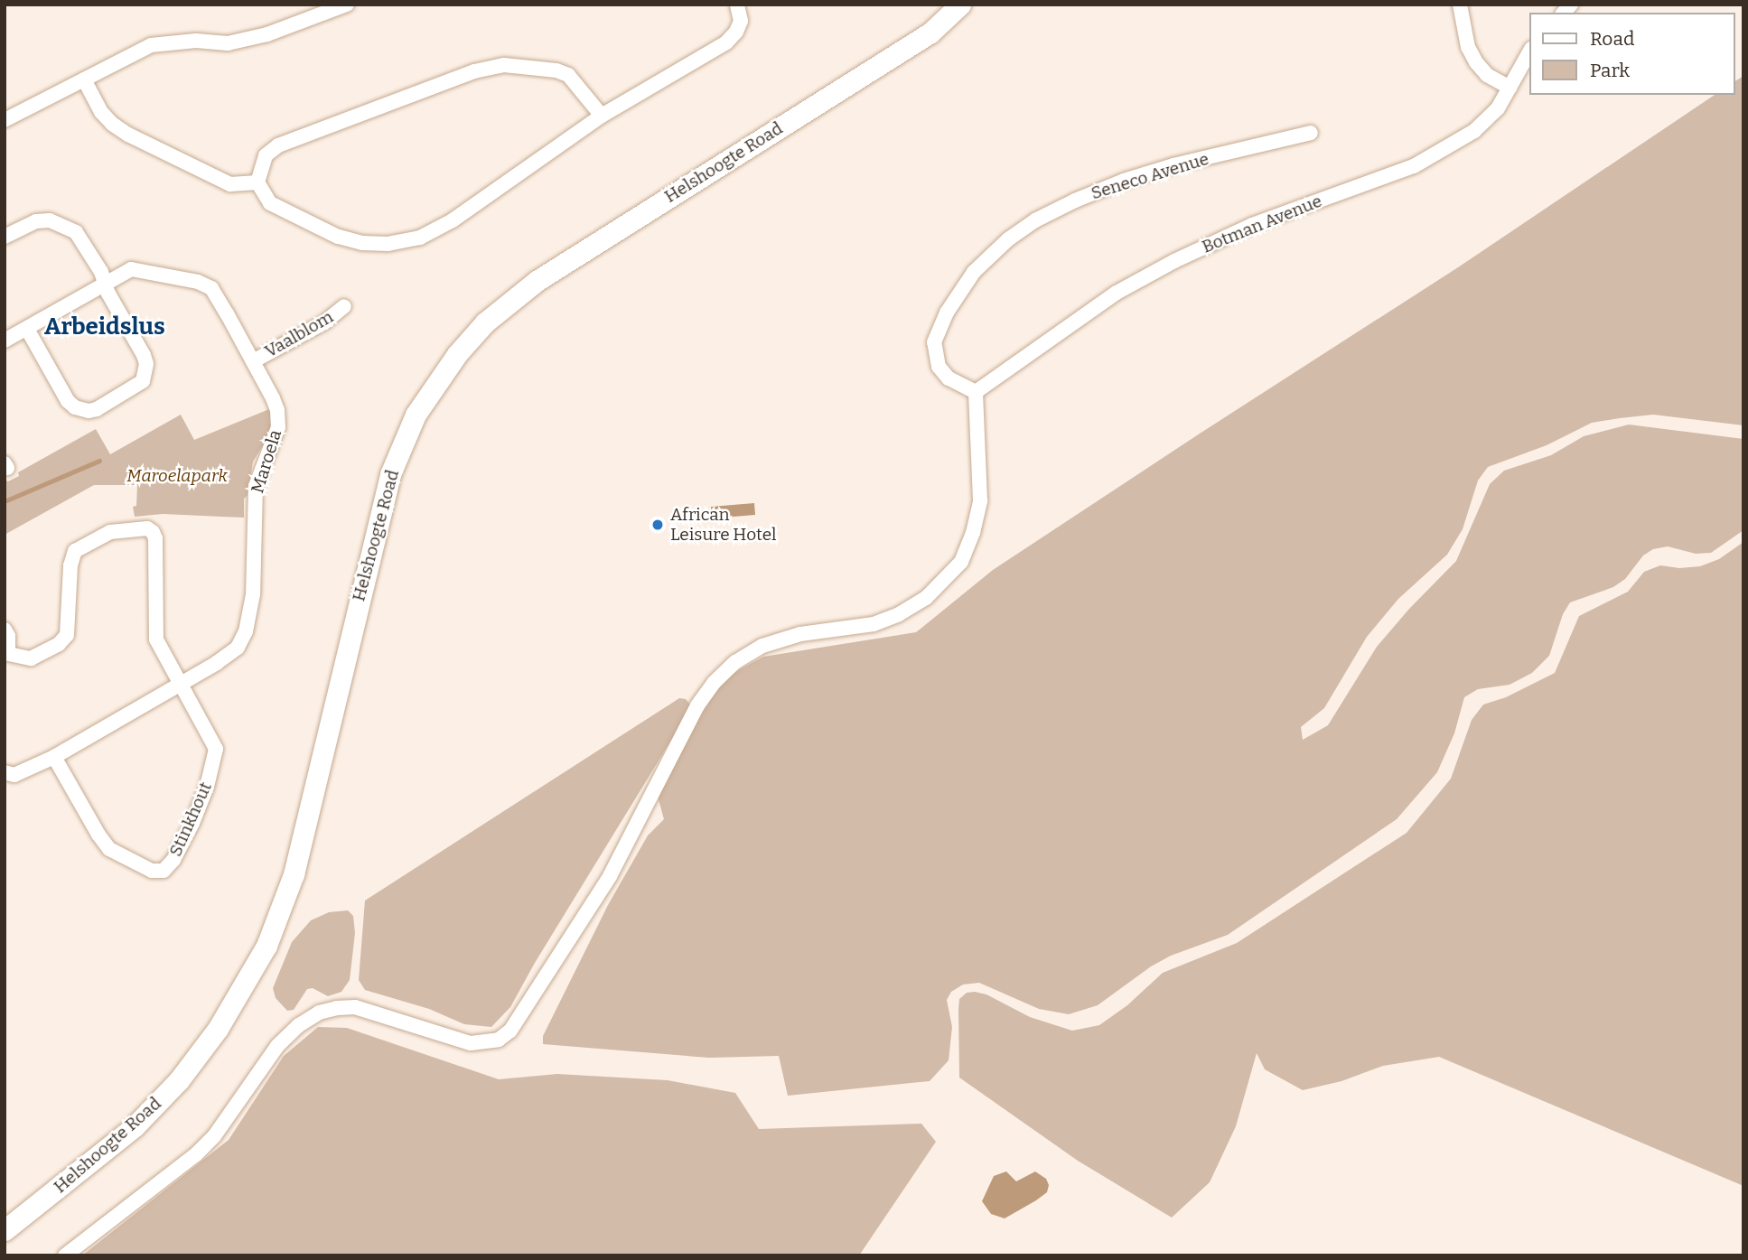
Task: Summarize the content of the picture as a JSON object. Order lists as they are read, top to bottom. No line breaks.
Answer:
{"streets":{"main road":["Helshoogte Road"],"street":["Seneco Avenue","Botman Avenue","Vaalblom","Maroela","Stinkhout"]},"crossings":[["Seneco Avenue","Botman Avenue"],["Vaalblom","Maroela"],["Maroela","Stinkhout"]],"districts":["Arbeidslus"],"parks":["Maroelapark"],"places":["African Leisure Hotel"],"legend":["Road","Park"]}
